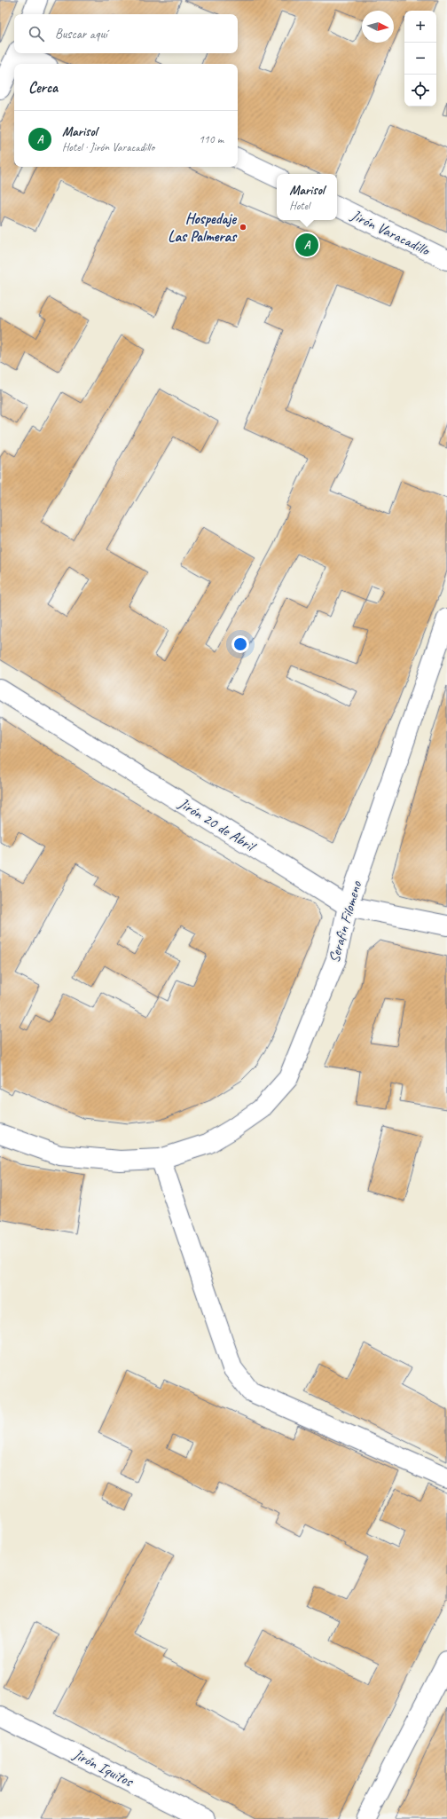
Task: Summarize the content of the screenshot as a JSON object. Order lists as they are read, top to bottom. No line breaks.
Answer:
{"streets":{"main road":["Jirón Varacadillo","Jirón 20 de Abril","Serafin Filomeno","Jirón Iquitos"]},"crossings":[["Jirón 20 de Abril","Serafin Filomeno"]],"places":["Hospedaje Las Palmeras"],"north":"right","page":{"map_buttons":["+","−"],"search":"Buscar aquí","heading":"Cerca","list":[{"mark":"A","name":"Marisol","note":"Hotel · Jirón Varacadillo","value":"110 m"}],"popup":["Marisol","Hotel"],"pins":"A"}}
